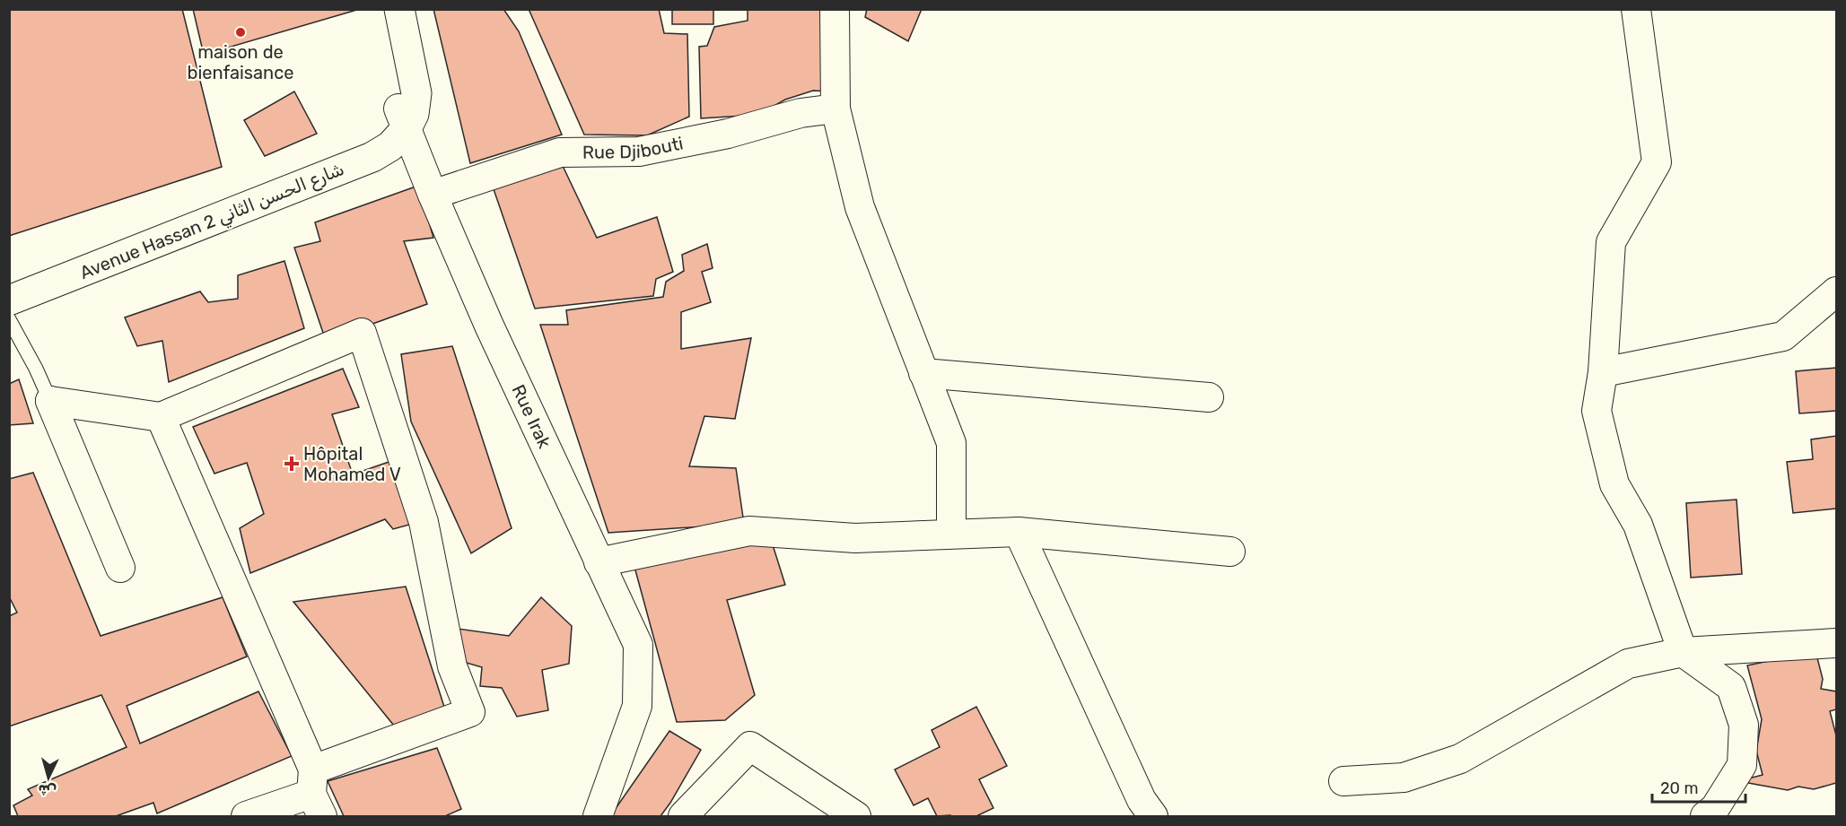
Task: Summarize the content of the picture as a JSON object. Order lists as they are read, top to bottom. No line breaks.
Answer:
{"streets":{"street":["Rue Djibouti","Avenue Hassan 2 شارع الحسن الثاني","Rue Irak"]},"crossings":[["Rue Djibouti","Rue Irak"],["Avenue Hassan 2 شارع الحسن الثاني","Rue Irak"]],"places":{"other":["maison de bienfaisance"],"health":["Hôpital Mohamed V"]},"scale_bar":"20 m","north":"bottom"}
